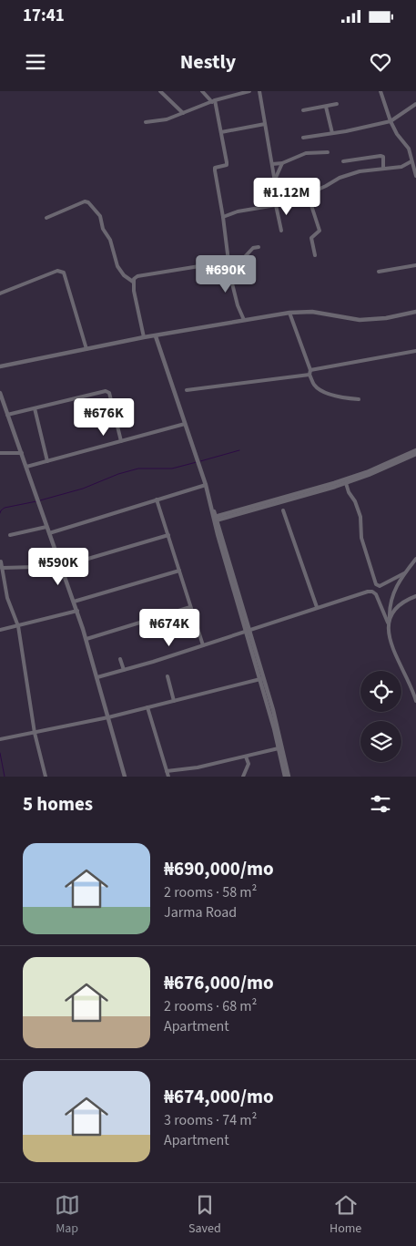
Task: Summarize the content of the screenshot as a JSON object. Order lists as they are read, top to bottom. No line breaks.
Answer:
{"page":{"status":"17:41","header":"Nestly","price":["₦1.12M","₦690K","₦676K","₦590K","₦674K"],"heading":"5 homes","list":[{"name":"₦690,000/mo","note":"2 rooms · 58 m² · Jarma Road"},{"name":"₦676,000/mo","note":"2 rooms · 68 m² · Apartment"},{"name":"₦674,000/mo","note":"3 rooms · 74 m² · Apartment"}],"tabs":["Map","Saved","Home"]}}
